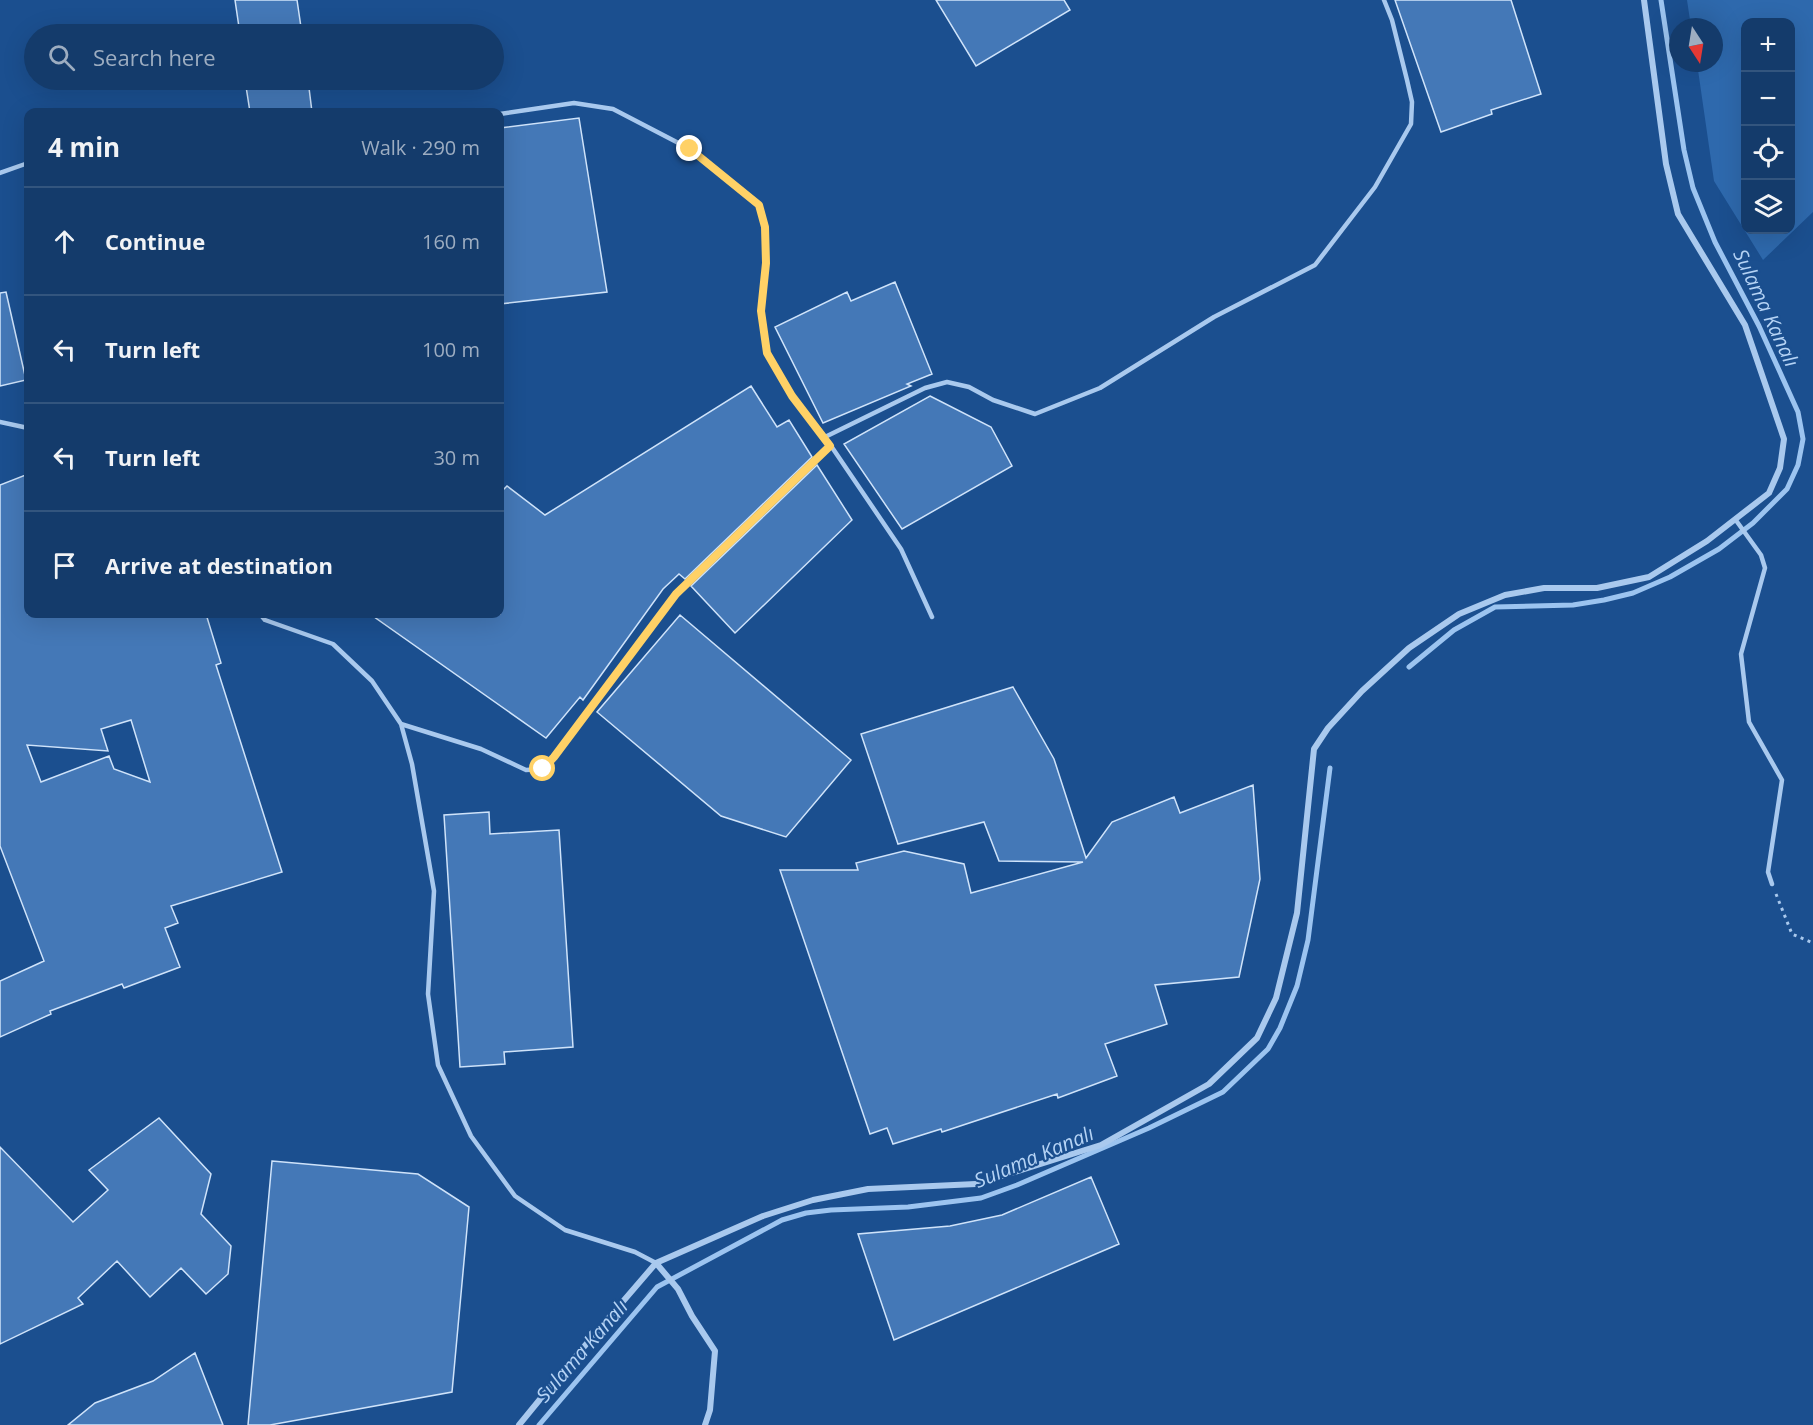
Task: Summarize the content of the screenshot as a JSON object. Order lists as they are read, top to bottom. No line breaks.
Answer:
{"water":["Sulama Kanalı"],"north":"bottom","page":{"map_buttons":["+","−"],"search":"Search here","heading":["4 min","Walk · 290 m"],"list":[["Continue","160 m"],["Turn left","100 m"],["Turn left","30 m"],"Arrive at destination"]}}
